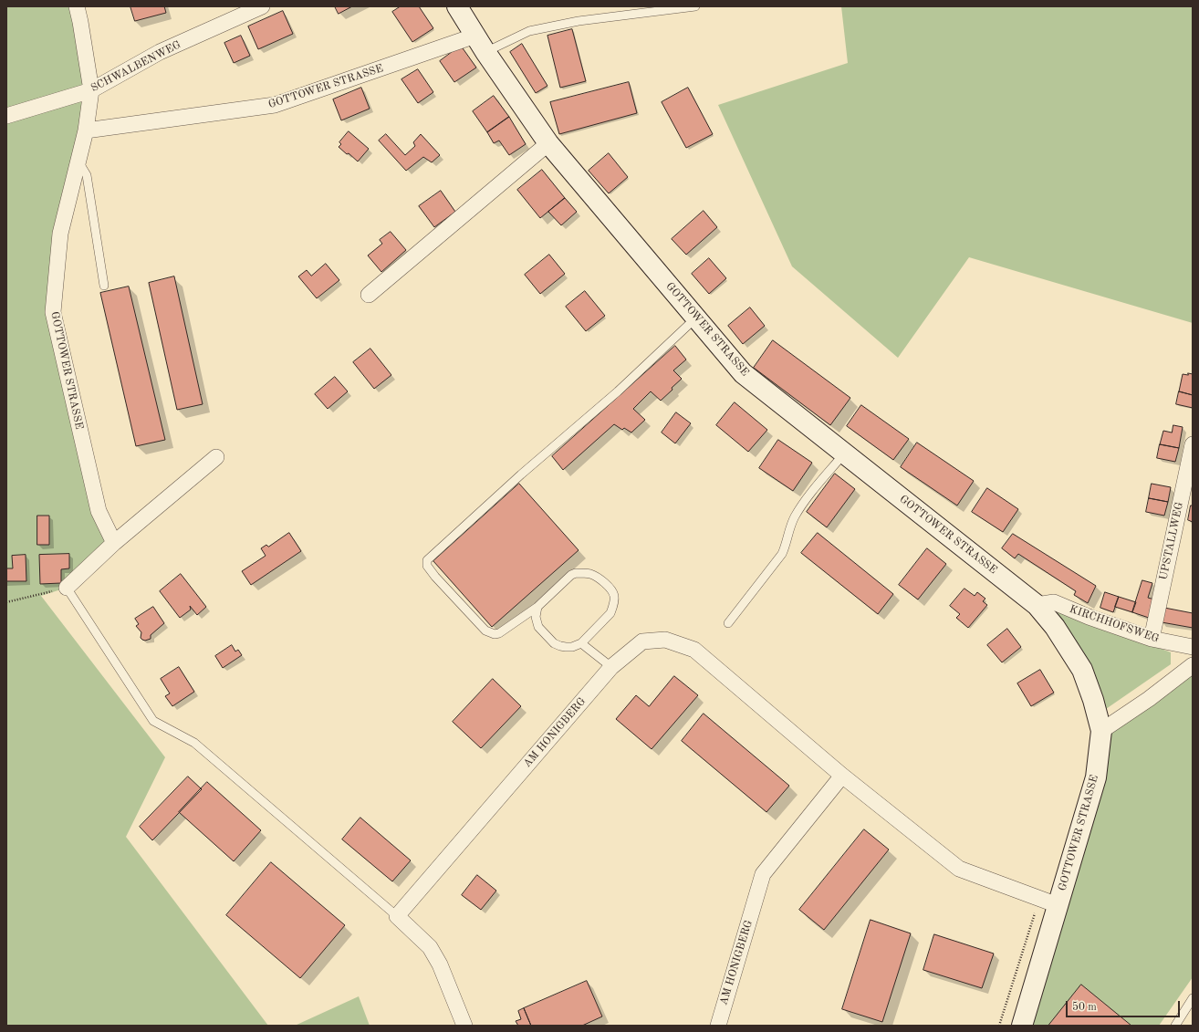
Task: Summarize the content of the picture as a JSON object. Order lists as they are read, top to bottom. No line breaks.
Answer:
{"streets":{"street":["SCHWALBENWEG","GOTTOWER STRASSE","UPSTALLWEG","KIRCHHOFSWEG","AM HONIGBERG"]},"crossings":[["SCHWALBENWEG","GOTTOWER STRASSE"],["GOTTOWER STRASSE","KIRCHHOFSWEG"],["GOTTOWER STRASSE","AM HONIGBERG"],["UPSTALLWEG","KIRCHHOFSWEG"]],"scale_bar":"50 m"}
